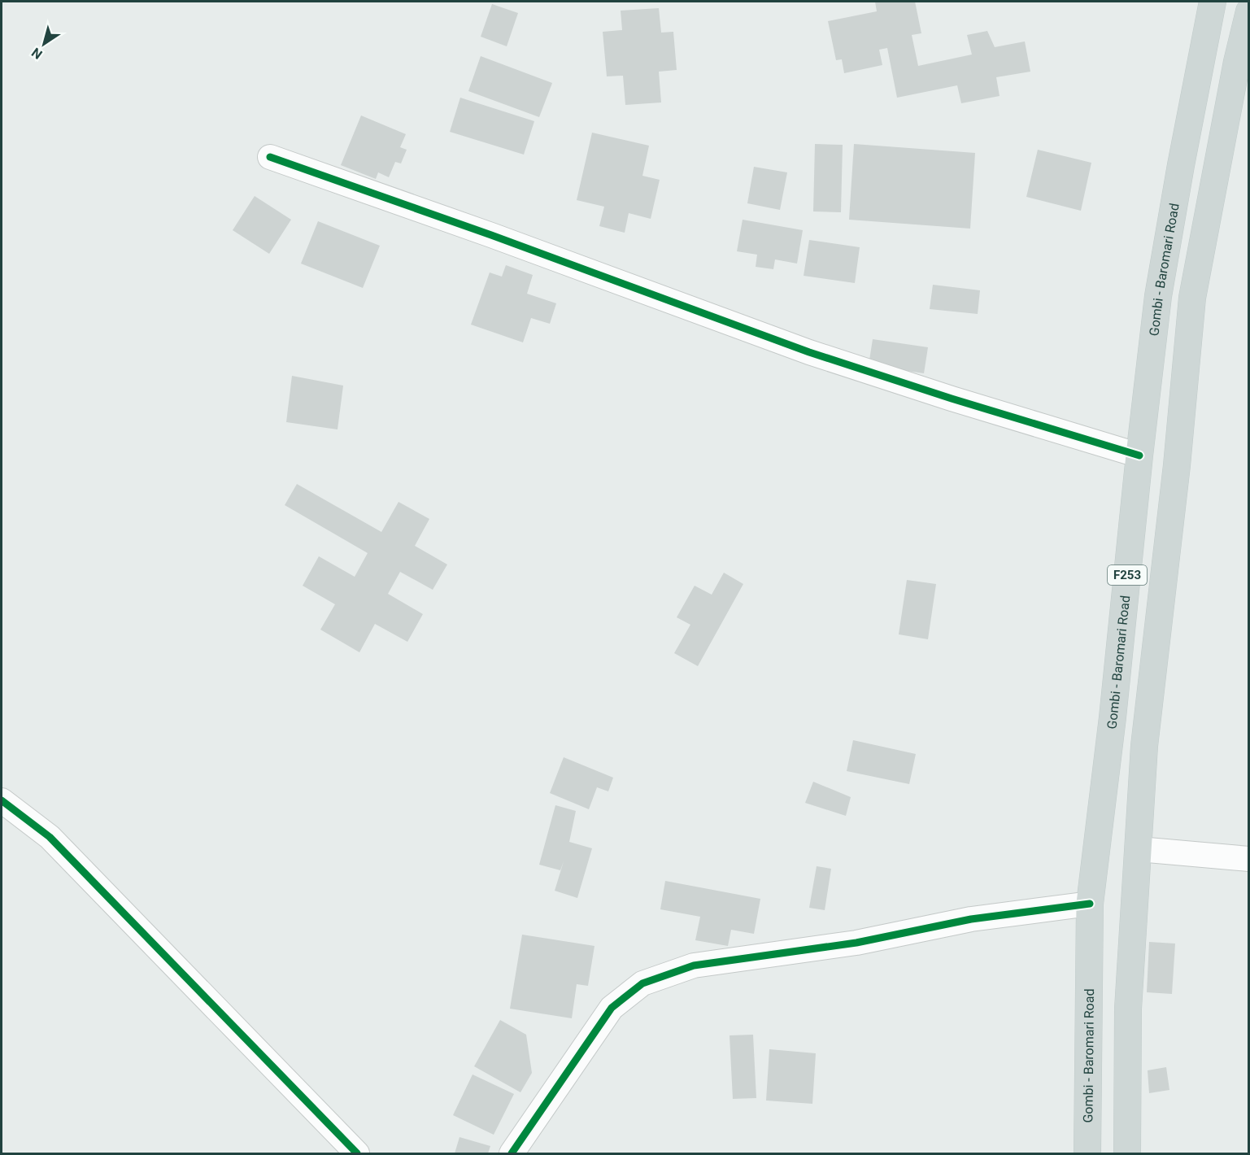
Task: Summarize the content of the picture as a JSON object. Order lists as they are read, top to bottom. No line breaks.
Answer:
{"streets":{"main road":["Gombi - Baromari Road","F253"]},"north":"bottom left"}
